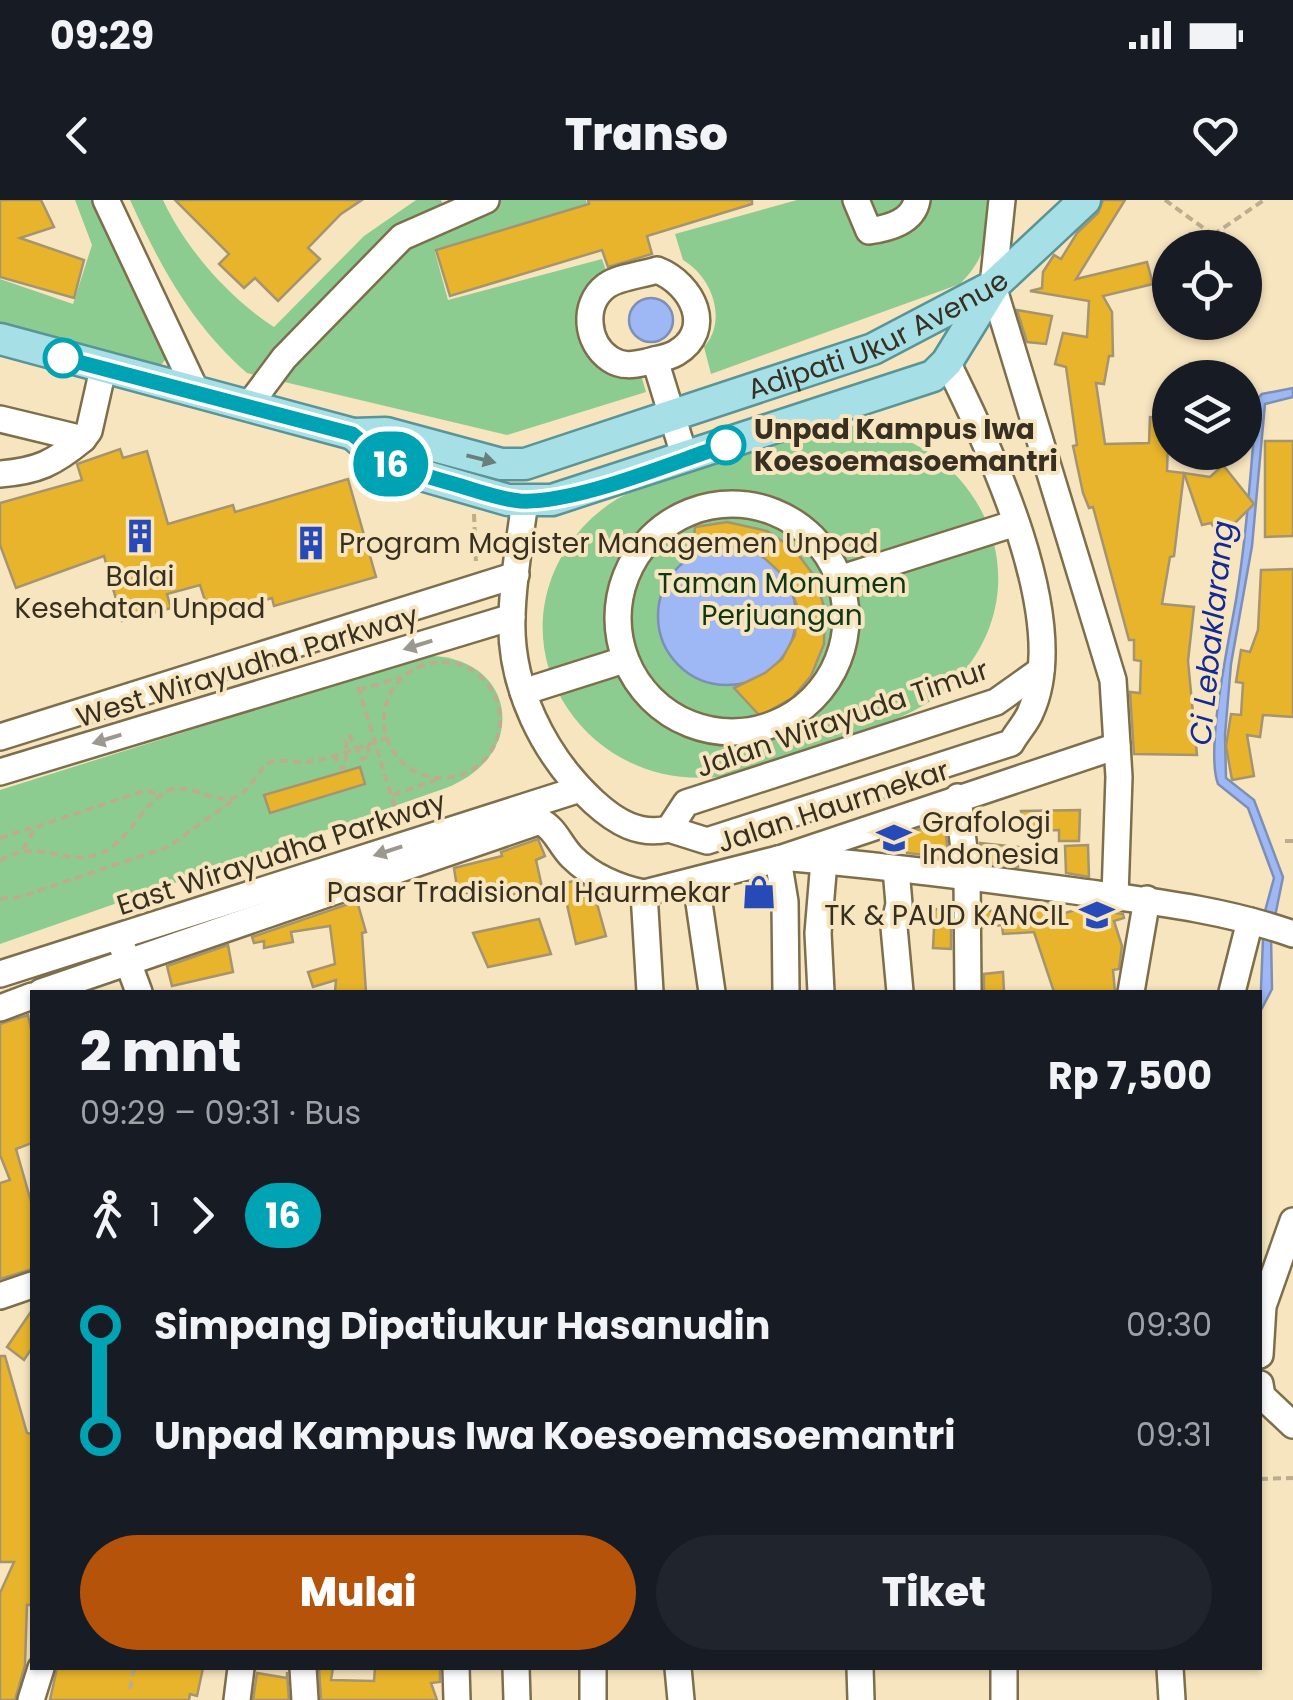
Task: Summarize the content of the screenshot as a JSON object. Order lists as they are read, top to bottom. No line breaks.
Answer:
{"streets":{"main road":["Adipati Ukur Avenue"],"street":["West Wirayudha Parkway","Jalan Wirayuda Timur","Jalan Haurmekar","East Wirayudha Parkway"]},"one_way":["East Wirayudha Parkway"],"water":["Ci Lebaklarang"],"parks":["Taman Monumen Perjuangan"],"places":{"other":["Unpad Kampus Iwa Koesoemasoemantri"],"building":["Balai Kesehatan Unpad","Program Magister Managemen Unpad"],"school or university":["Grafologi Indonesia","TK & PAUD KANCIL"],"shop":["Pasar Tradisional Haurmekar"]},"lines":["bus line 16"],"page":{"status":"09:29","header":"Transo","on_map":"16","heading":["2 mnt","09:29 – 09:31 · Bus","Rp 7,500"],"legs":["1","16"],"list":[{"name":"Simpang Dipatiukur Hasanudin","value":"09:30"},{"name":"Unpad Kampus Iwa Koesoemasoemantri","value":"09:31"}],"buttons":["Mulai","Tiket"]}}
